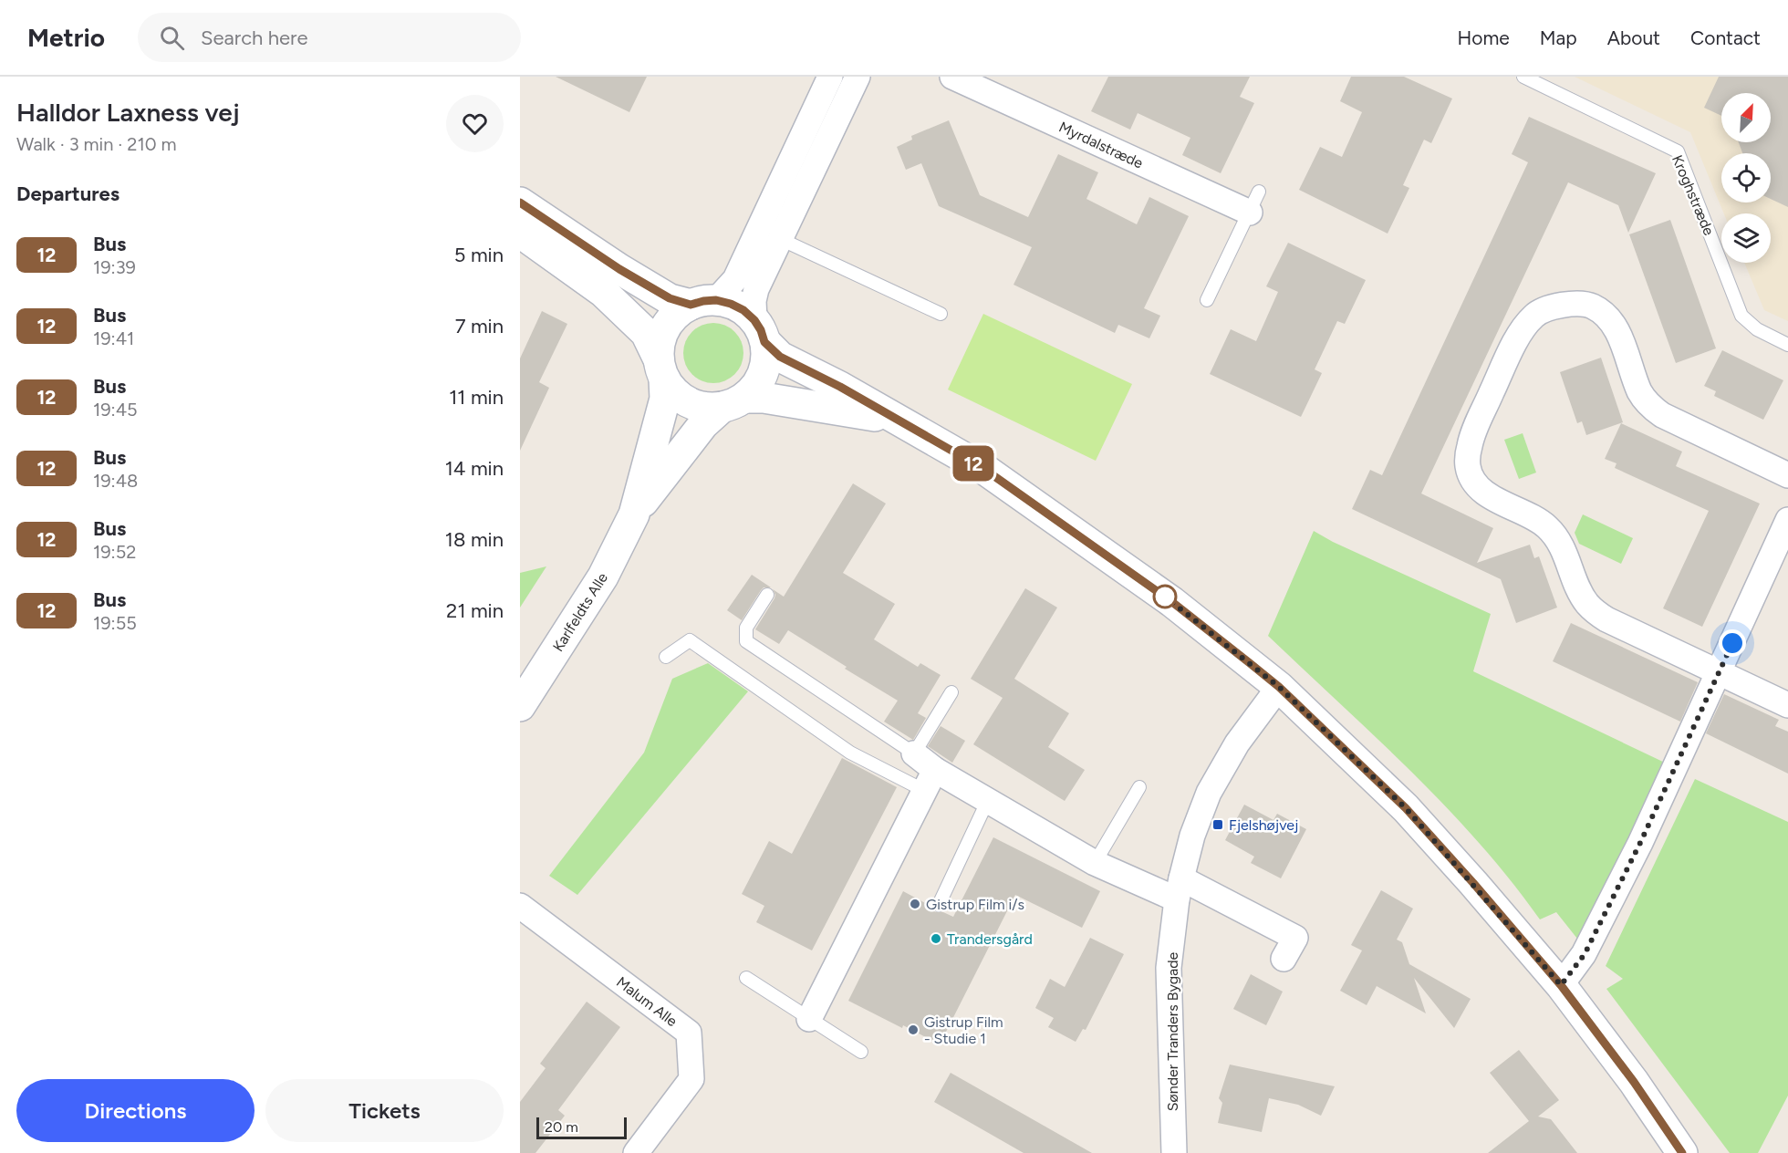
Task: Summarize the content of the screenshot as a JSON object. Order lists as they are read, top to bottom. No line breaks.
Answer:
{"streets":{"street":["Myrdalstræde","Karlfeldts Alle","Malum Alle","Sønder Tranders Bygade"],"lane":["Kroghstræde"]},"places":{"transit":["Fjelshøjvej"],"other":["Gistrup Film i/s","Trandersgård","Gistrup Film - Studie 1"]},"lines":["bus line 12"],"scale_bar":"20 m","north":"top right","page":{"header":"Metrio","search":"Search here","nav":["Home","Map","About","Contact"],"heading":[["Halldor Laxness vej","Walk · 3 min · 210 m"],"Departures"],"on_map":"12","list":[{"mark":"12","name":"Bus","note":"19:39","value":"5 min"},{"mark":"12","name":"Bus","note":"19:41","value":"7 min"},{"mark":"12","name":"Bus","note":"19:45","value":"11 min"},{"mark":"12","name":"Bus","note":"19:48","value":"14 min"},{"mark":"12","name":"Bus","note":"19:52","value":"18 min"},{"mark":"12","name":"Bus","note":"19:55","value":"21 min"}],"buttons":["Directions","Tickets"],"scale":"20 m"}}
